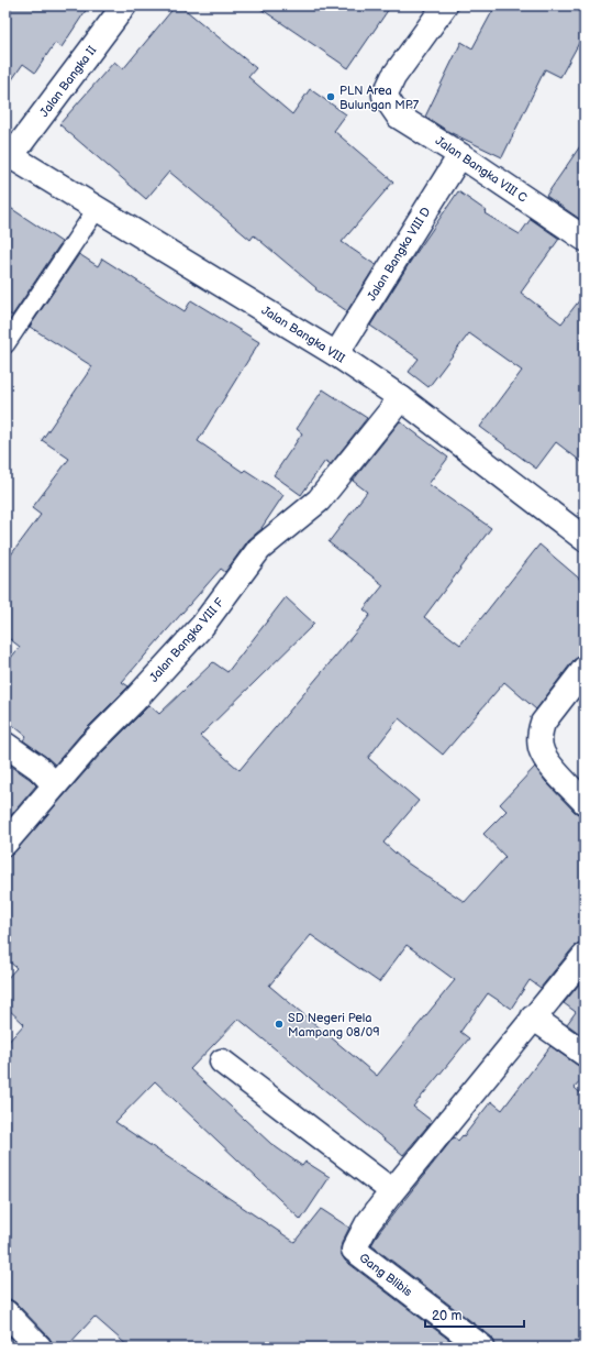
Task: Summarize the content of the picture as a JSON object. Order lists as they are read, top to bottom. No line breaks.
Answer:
{"streets":{"street":["Jalan Bangka II","Jalan Bangka VIII C","Jalan Bangka VIII D","Jalan Bangka VIII","Jalan Bangka VIII F","Gang Blibis"]},"crossings":[["Jalan Bangka II","Jalan Bangka VIII"],["Jalan Bangka VIII C","Jalan Bangka VIII D"],["Jalan Bangka VIII D","Jalan Bangka VIII"],["Jalan Bangka VIII","Jalan Bangka VIII F"]],"places":["PLN Area Bulungan MP7","SD Negeri Pela Mampang 08/09"],"scale_bar":"20 m"}
